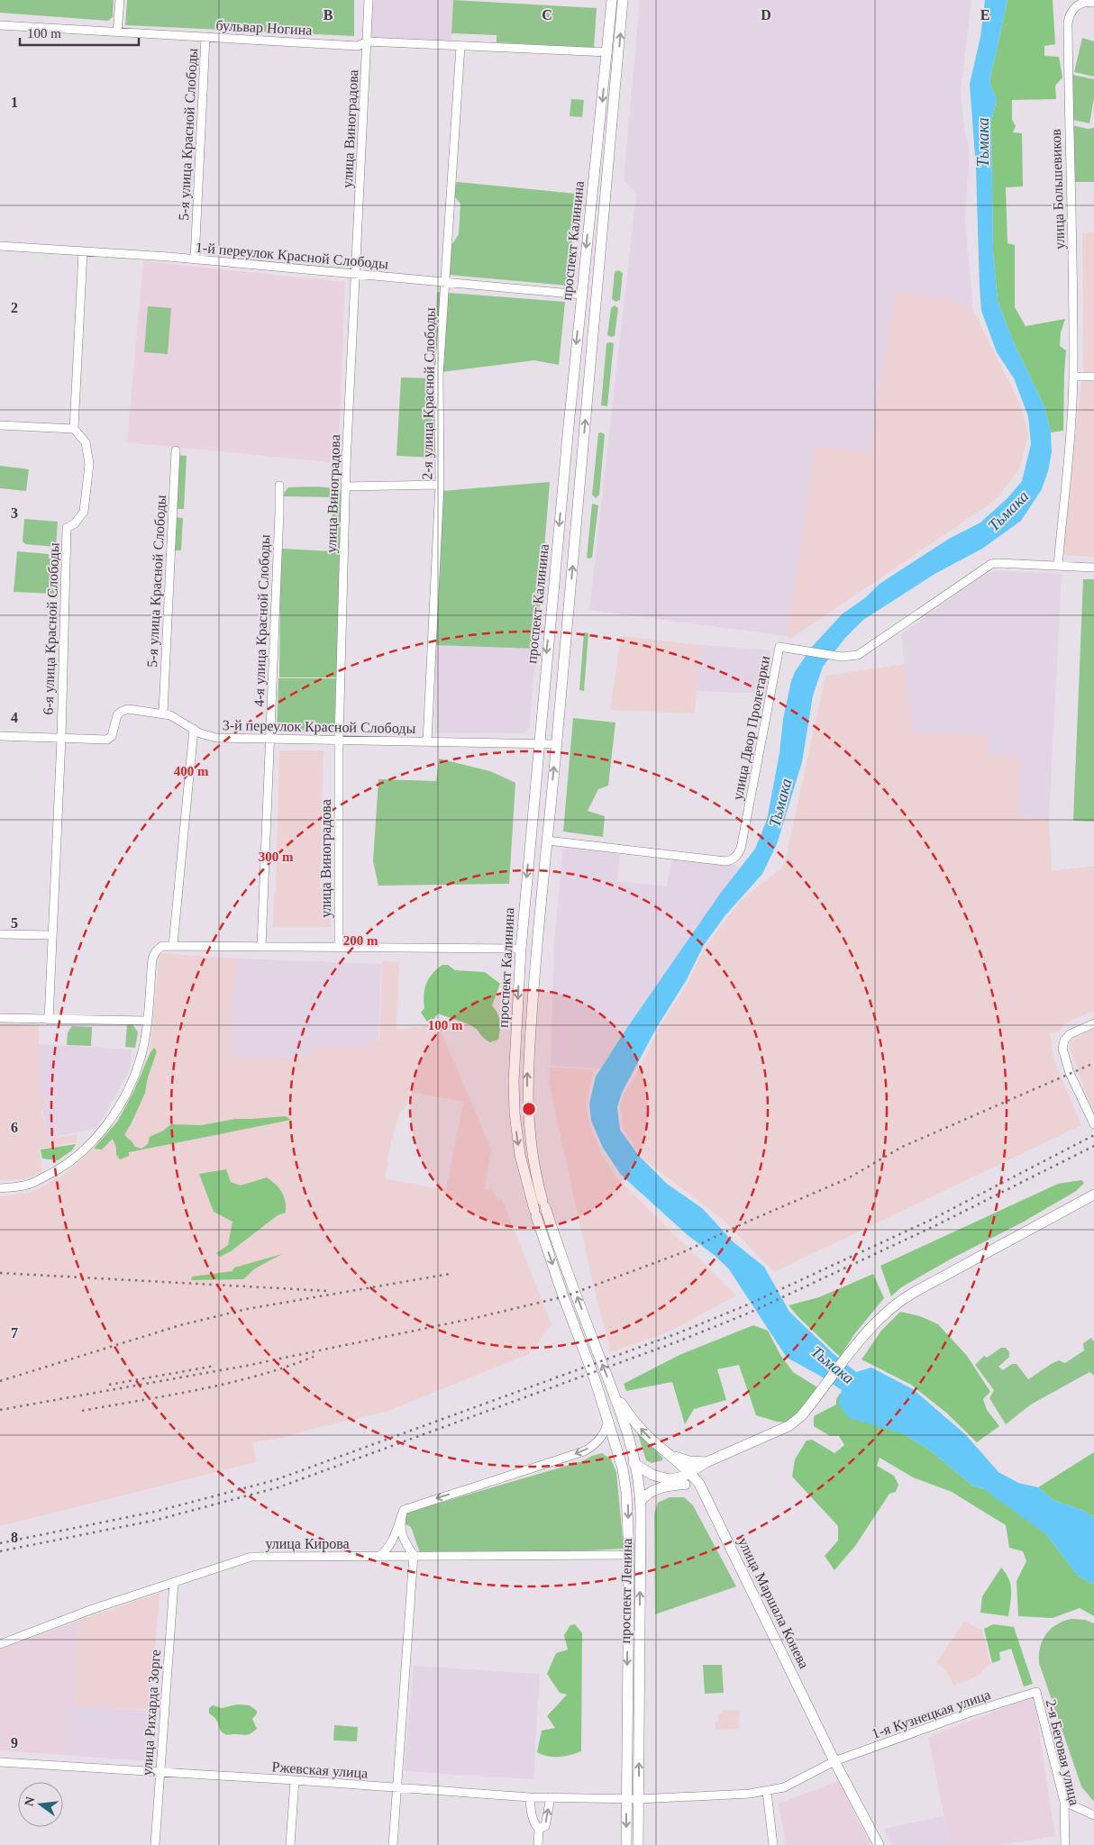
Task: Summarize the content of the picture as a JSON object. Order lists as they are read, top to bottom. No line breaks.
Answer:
{"streets":{"main road":["проспект Калинина","проспект Ленина","улица Маршала Конева"],"street":["бульвар Ногина","улица Виноградова","5-я улица Красной Слободы","улица Большевиков","1-й переулок Красной Слободы","2-я улица Красной Слободы","4-я улица Красной Слободы","6-я улица Красной Слободы","3-й переулок Красной Слободы","улица Двор Пролетарки","улица Кирова","улица Рихарда Зорге","1-я Кузнецкая улица","2-я Беговая улица","Ржевская улица"]},"crossings":[["бульвар Ногина","улица Виноградова"],["бульвар Ногина","5-я улица Красной Слободы"],["бульвар Ногина","проспект Калинина"],["бульвар Ногина","2-я улица Красной Слободы"],["улица Виноградова","1-й переулок Красной Слободы"],["улица Виноградова","3-й переулок Красной Слободы"],["5-я улица Красной Слободы","1-й переулок Красной Слободы"],["5-я улица Красной Слободы","3-й переулок Красной Слободы"],["улица Большевиков","улица Двор Пролетарки"],["проспект Калинина","1-й переулок Красной Слободы"],["проспект Калинина","3-й переулок Красной Слободы"],["проспект Калинина","улица Двор Пролетарки"],["проспект Калинина","проспект Ленина"],["1-й переулок Красной Слободы","2-я улица Красной Слободы"],["2-я улица Красной Слободы","3-й переулок Красной Слободы"],["4-я улица Красной Слободы","3-й переулок Красной Слободы"],["6-я улица Красной Слободы","3-й переулок Красной Слободы"],["улица Кирова","проспект Ленина"],["улица Кирова","улица Рихарда Зорге"],["проспект Ленина","улица Маршала Конева"],["проспект Ленина","Ржевская улица"],["улица Маршала Конева","1-я Кузнецкая улица"],["улица Рихарда Зорге","Ржевская улица"],["1-я Кузнецкая улица","2-я Беговая улица"],["1-я Кузнецкая улица","Ржевская улица"]],"water":["Тьмака"],"scale_bar":"100 m","north":"left","grid":{"columns":["B","C","D","E"],"rows":["1","2","3","4","5","6","7","8","9"]},"rings":["400 m","300 m","200 m","100 m"]}
